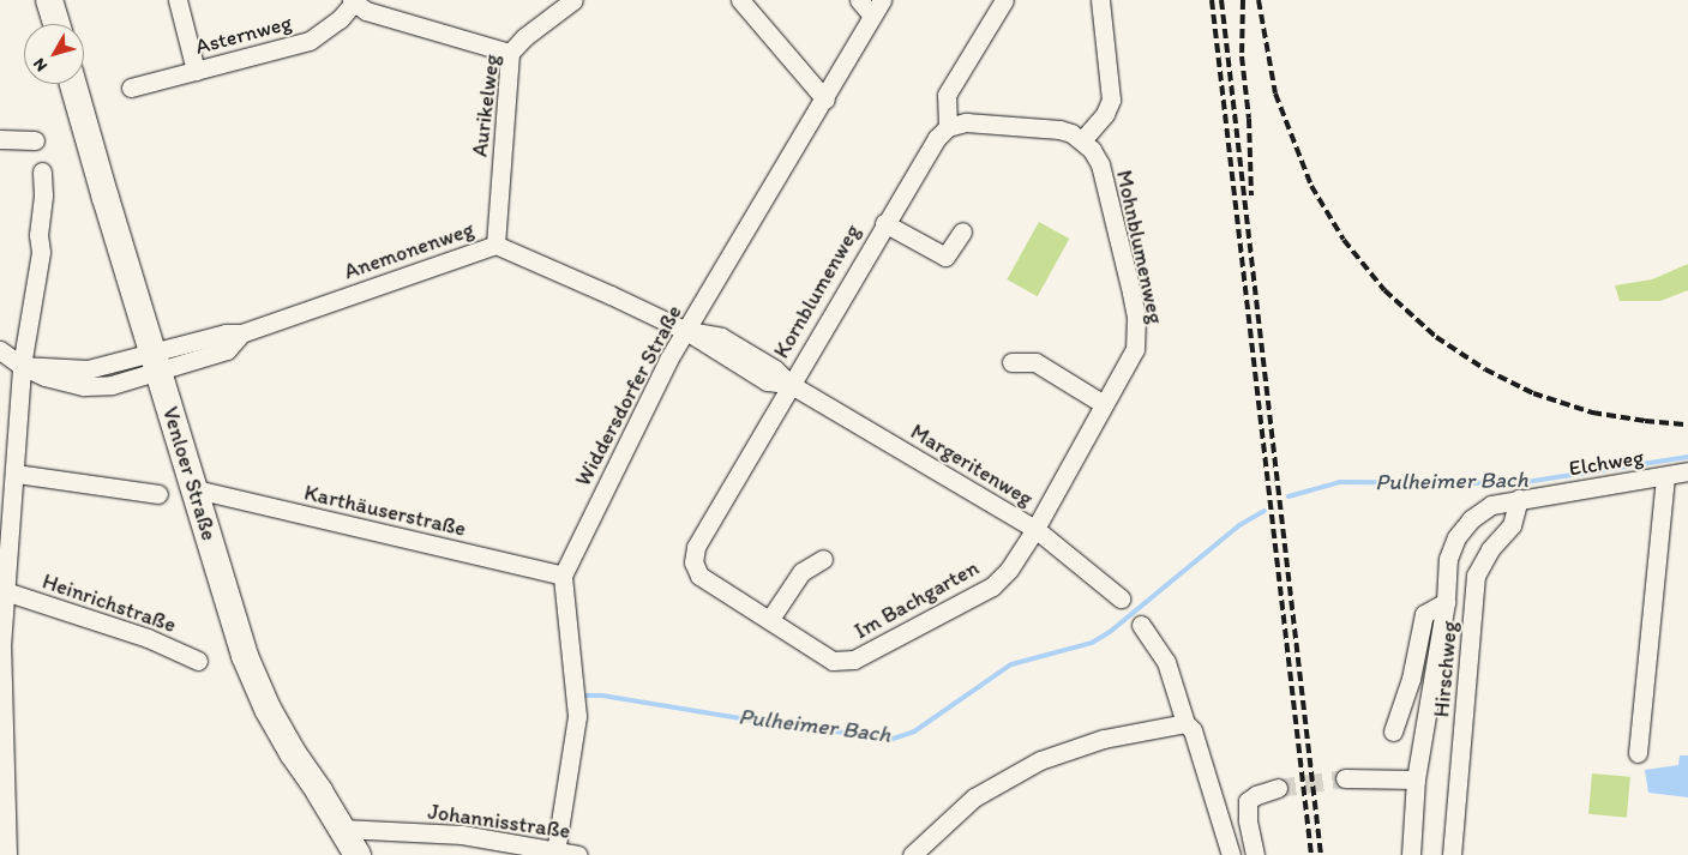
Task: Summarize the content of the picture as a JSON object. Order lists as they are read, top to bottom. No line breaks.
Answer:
{"streets":{"main road":["Venloer Straße"],"street":["Asternweg","Aurikelweg","Mohnblumenweg","Anemonenweg","Kornblumenweg","Widdersdorfer Straße","Elchweg","Margeritenweg","Karthäuserstraße","Im Bachgarten","Heinrichstraße","Hirschweg","Johannisstraße"]},"crossings":[["Asternweg","Aurikelweg"],["Aurikelweg","Anemonenweg"],["Mohnblumenweg","Margeritenweg"],["Mohnblumenweg","Im Bachgarten"],["Anemonenweg","Widdersdorfer Straße"],["Anemonenweg","Margeritenweg"],["Anemonenweg","Venloer Straße"],["Kornblumenweg","Margeritenweg"],["Kornblumenweg","Im Bachgarten"],["Widdersdorfer Straße","Margeritenweg"],["Widdersdorfer Straße","Karthäuserstraße"],["Elchweg","Hirschweg"],["Margeritenweg","Im Bachgarten"],["Venloer Straße","Karthäuserstraße"],["Venloer Straße","Johannisstraße"]],"water":["Pulheimer Bach"],"north":"bottom left"}
